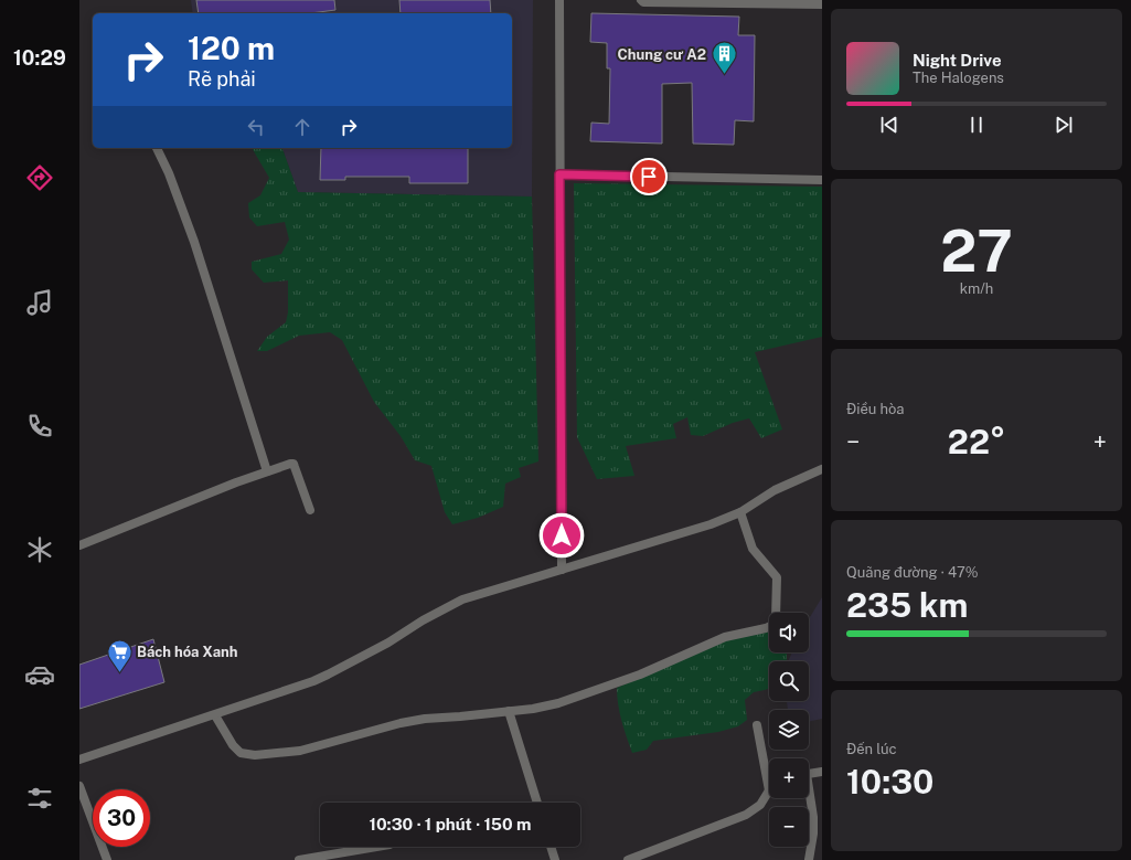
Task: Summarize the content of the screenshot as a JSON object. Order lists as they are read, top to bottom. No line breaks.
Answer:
{"places":{"building":["Chung cư A2"],"supermarket":["Bách hóa Xanh"]},"page":{"tabs":"10:29","turn":["120 m","Rẽ phải"],"song":["Night Drive","The Halogens"],"tile":[["27","km/h"],"Điều hòa",["Quãng đường · 47%","235 km"],["Đến lúc","10:30"]],"heat":["−","22°","+"],"map_buttons":["+","−"],"limit":"30","trip":"10:30 · 1 phút · 150 m"}}
